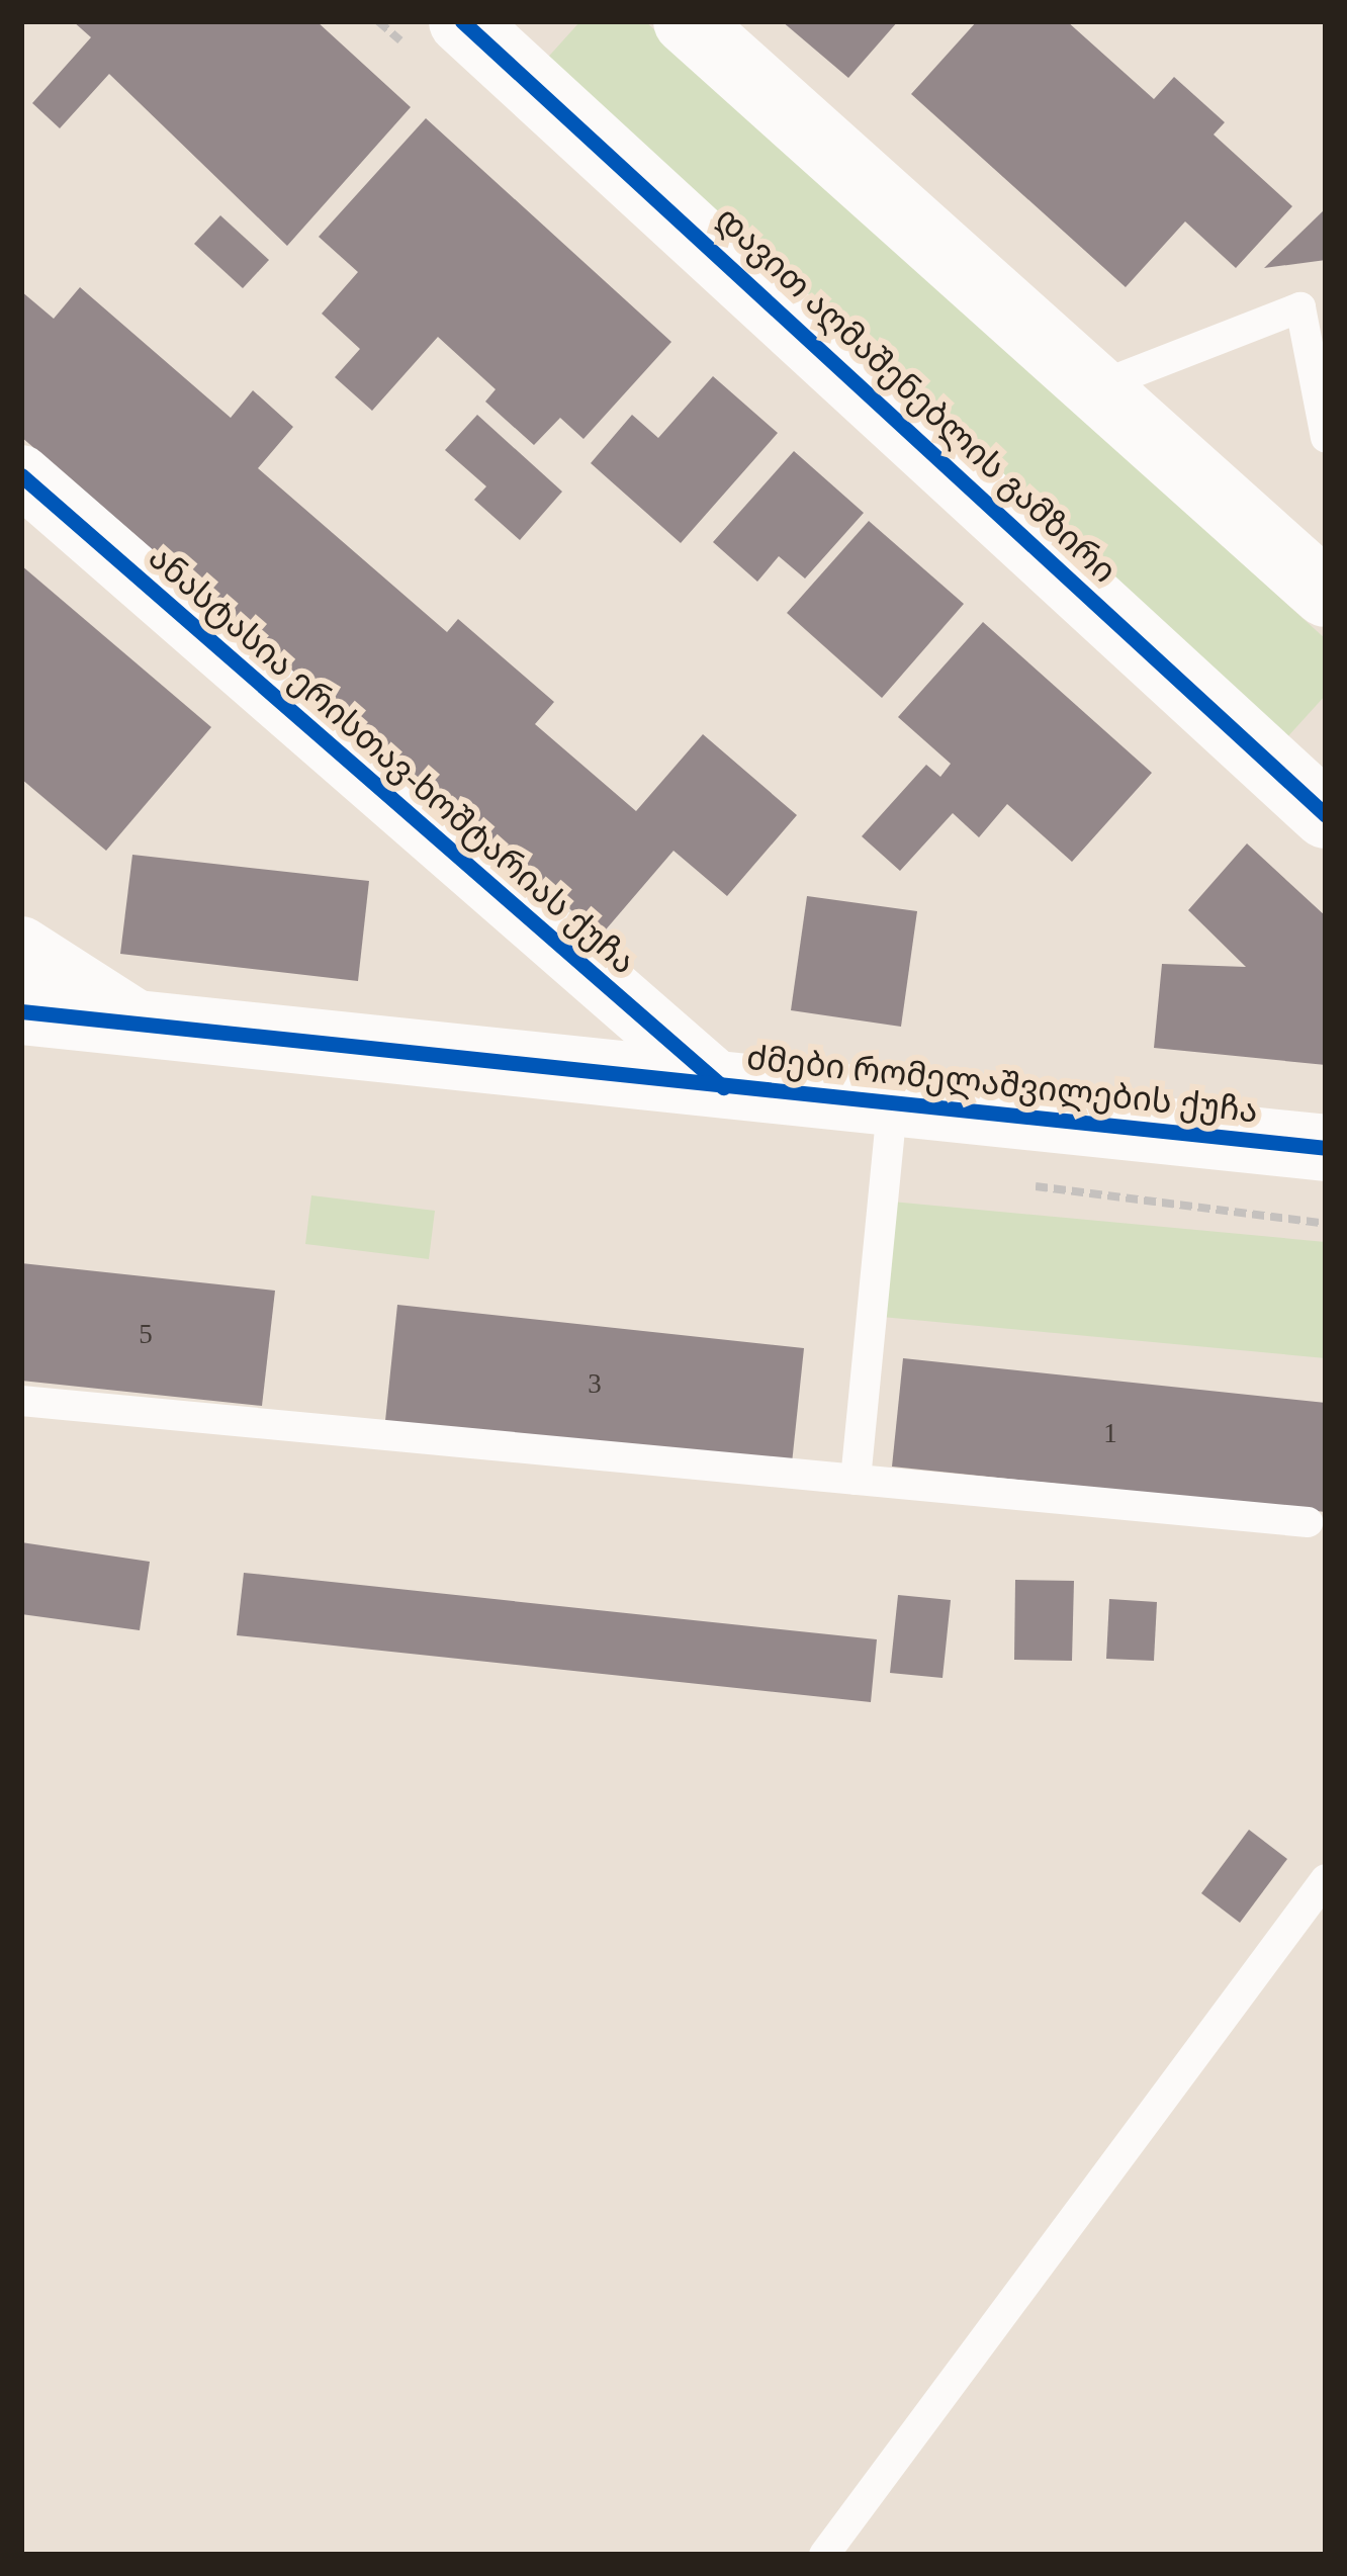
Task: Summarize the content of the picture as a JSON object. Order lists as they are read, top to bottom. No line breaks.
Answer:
{"streets":{"street":["დავით აღმაშენებლის გამზირი","ანასტასია ერისთავ-ხოშტარიას ქუჩა","ძმები რომელაშვილების ქუჩა"]},"crossings":[["ანასტასია ერისთავ-ხოშტარიას ქუჩა","ძმები რომელაშვილების ქუჩა"]],"house_numbers":["5","3","1"]}
